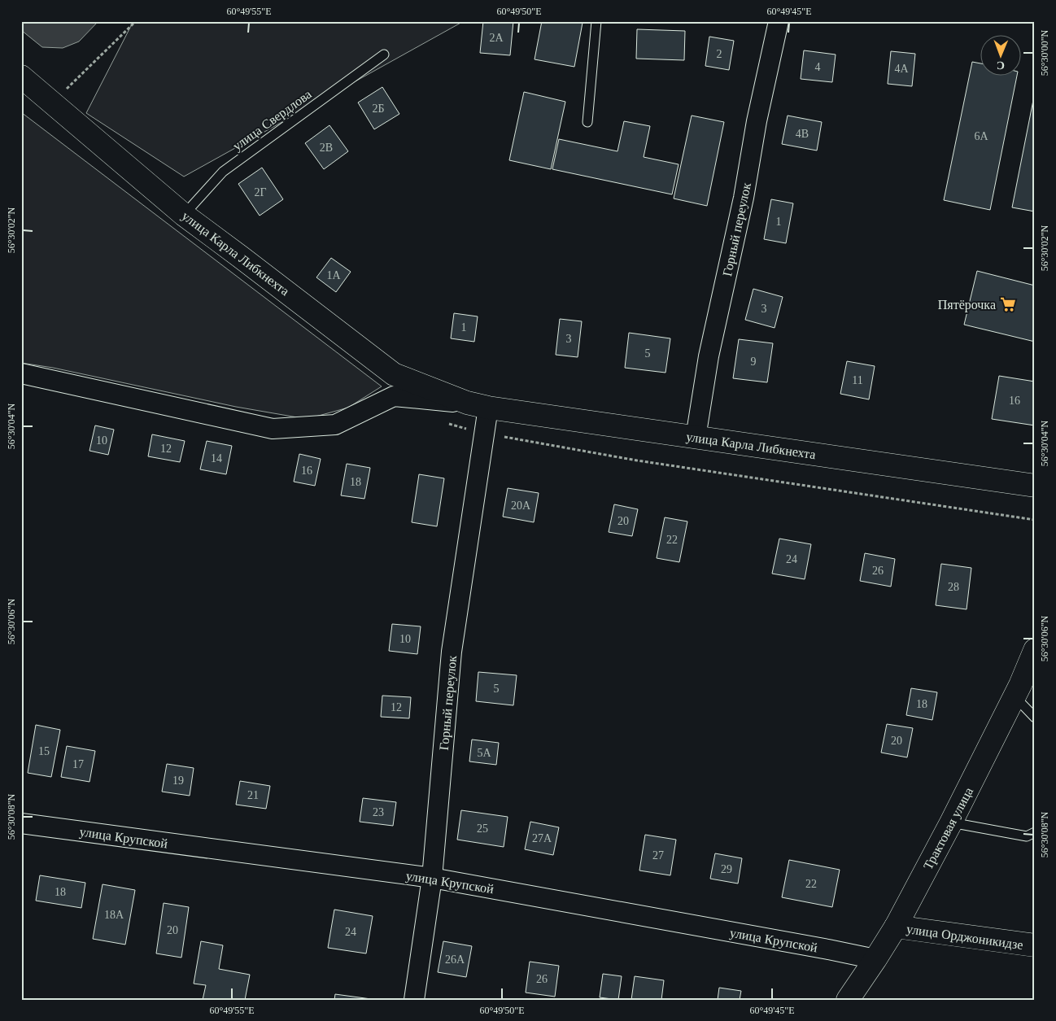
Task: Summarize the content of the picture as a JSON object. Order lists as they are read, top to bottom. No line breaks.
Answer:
{"streets":{"street":["Горный переулок","улица Карла Либкнехта","Трактовая улица","улица Крупской","улица Орджоникидзе"],"lane":["улица Свердлова"]},"crossings":[["улица Свердлова","улица Карла Либкнехта"],["Горный переулок","улица Карла Либкнехта"],["Горный переулок","улица Крупской"],["Трактовая улица","улица Крупской"],["Трактовая улица","улица Орджоникидзе"]],"places":{"supermarket":["Пятёрочка"]},"house_numbers":["2А","2","4","4А","2Б","4В","6А","2В","2Г","1","1А","3","1","3","5","9","11","16","10","12","14","16","18","20А","20","22","24","26","28","10","5","18","12","20","15","5А","17","19","21","23","25","27А","27","29","22","18","18А","20","24","26А","26"],"north":"bottom","coordinates":["60°49'55\"E","60°49'50\"E","60°49'45\"E","56°30'00\"N","56°30'02\"N","56°30'04\"N","56°30'06\"N","56°30'08\"N"]}
